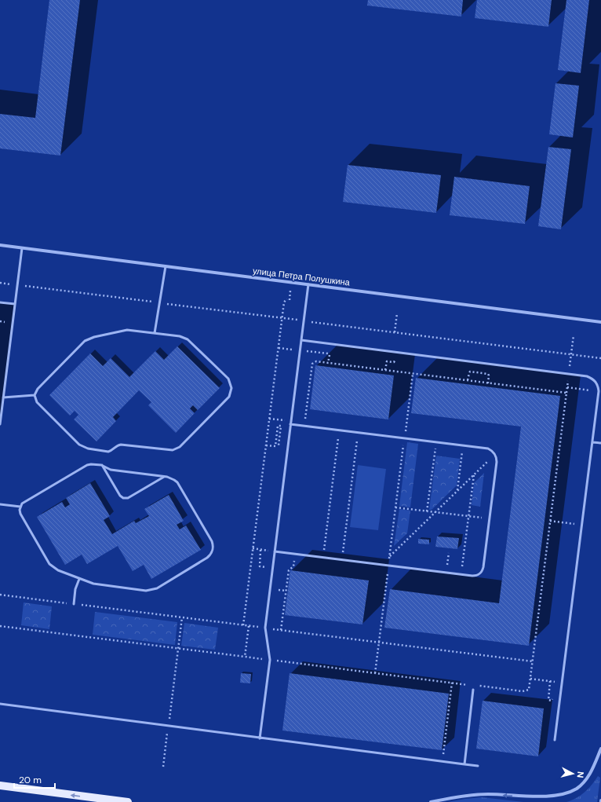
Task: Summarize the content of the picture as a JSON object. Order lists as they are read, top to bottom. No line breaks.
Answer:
{"streets":{"street":["улица Петра Полушкина"]},"scale_bar":"20 m","north":"right"}
